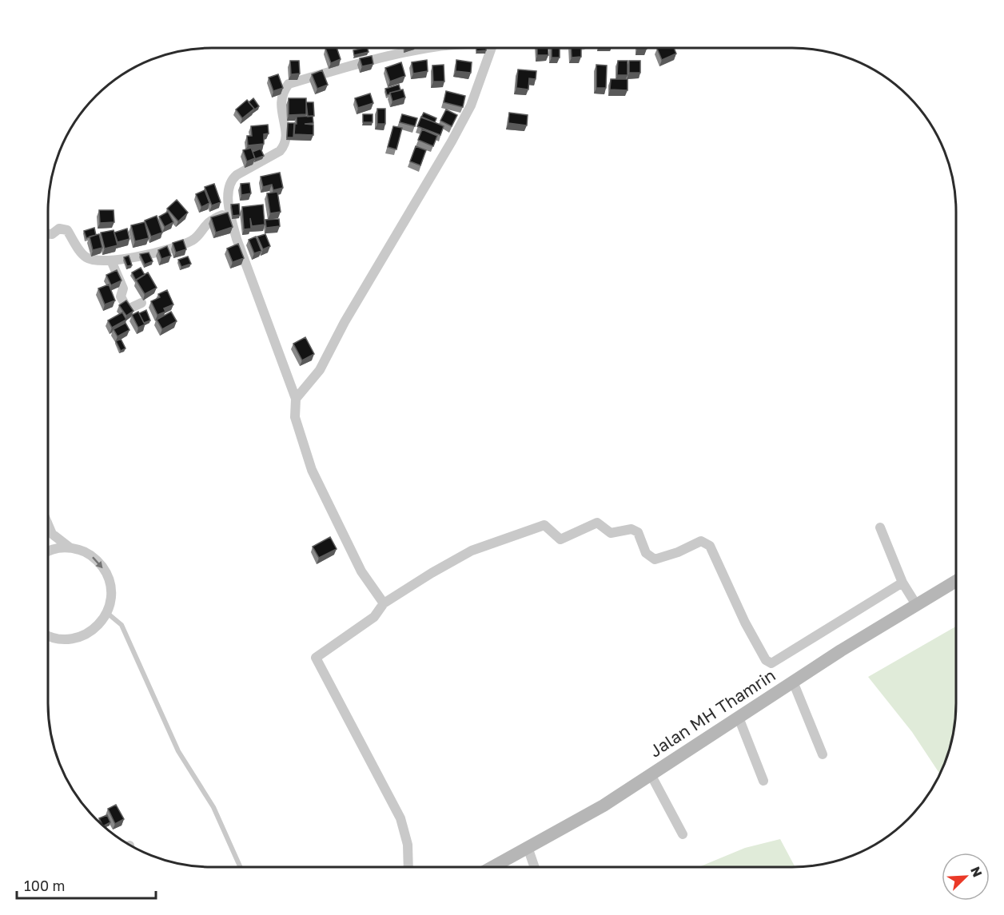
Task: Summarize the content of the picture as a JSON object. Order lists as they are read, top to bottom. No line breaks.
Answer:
{"streets":{"street":["Jalan MH Thamrin"]},"scale_bar":"100 m","north":"top right"}
